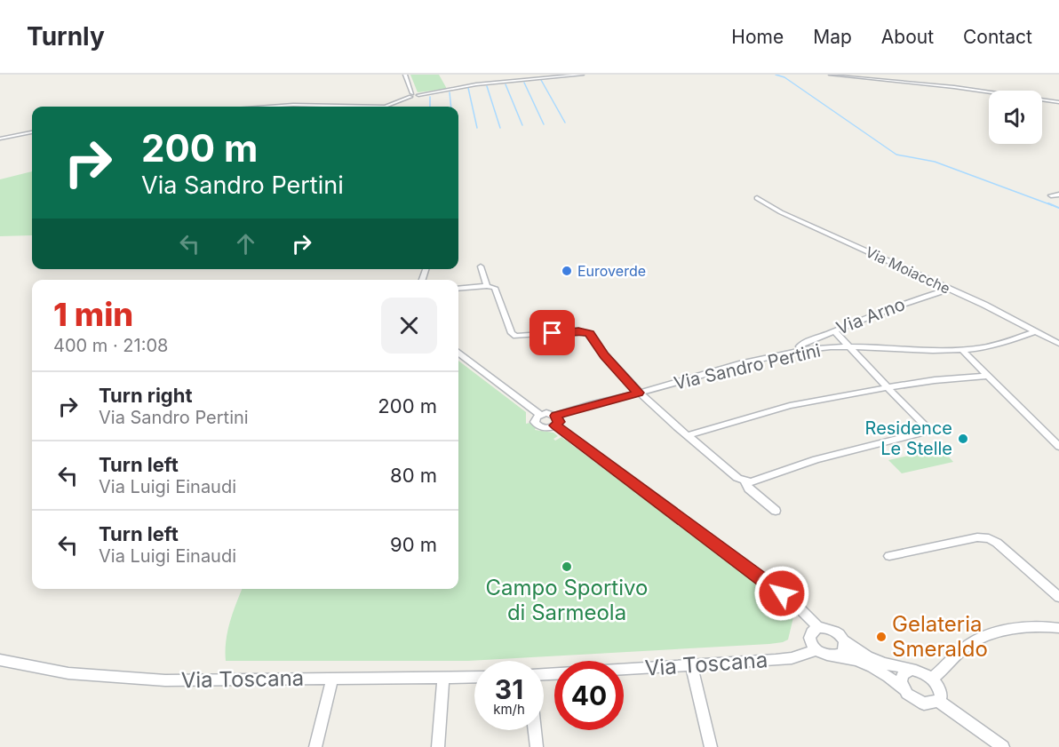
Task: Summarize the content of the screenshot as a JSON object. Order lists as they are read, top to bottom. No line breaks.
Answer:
{"streets":{"street":["Via Moiacche","Via Arno","Via Sandro Pertini","Via Toscana"]},"crossings":[["Via Moiacche","Via Arno"],["Via Moiacche","Via Sandro Pertini"],["Via Arno","Via Sandro Pertini"]],"places":["Euroverde","Residence Le Stelle","Campo Sportivo di Sarmeola","Gelateria Smeraldo"],"page":{"header":"Turnly","nav":["Home","Map","About","Contact"],"turn":["200 m","Via Sandro Pertini"],"heading":["1 min","400 m · 21:08"],"list":[{"name":"Turn right","note":"Via Sandro Pertini","value":"200 m"},{"name":"Turn left","note":"Via Luigi Einaudi","value":"80 m"},{"name":"Turn left","note":"Via Luigi Einaudi","value":"90 m"}],"speed":"31 km/h","limit":"40"}}
